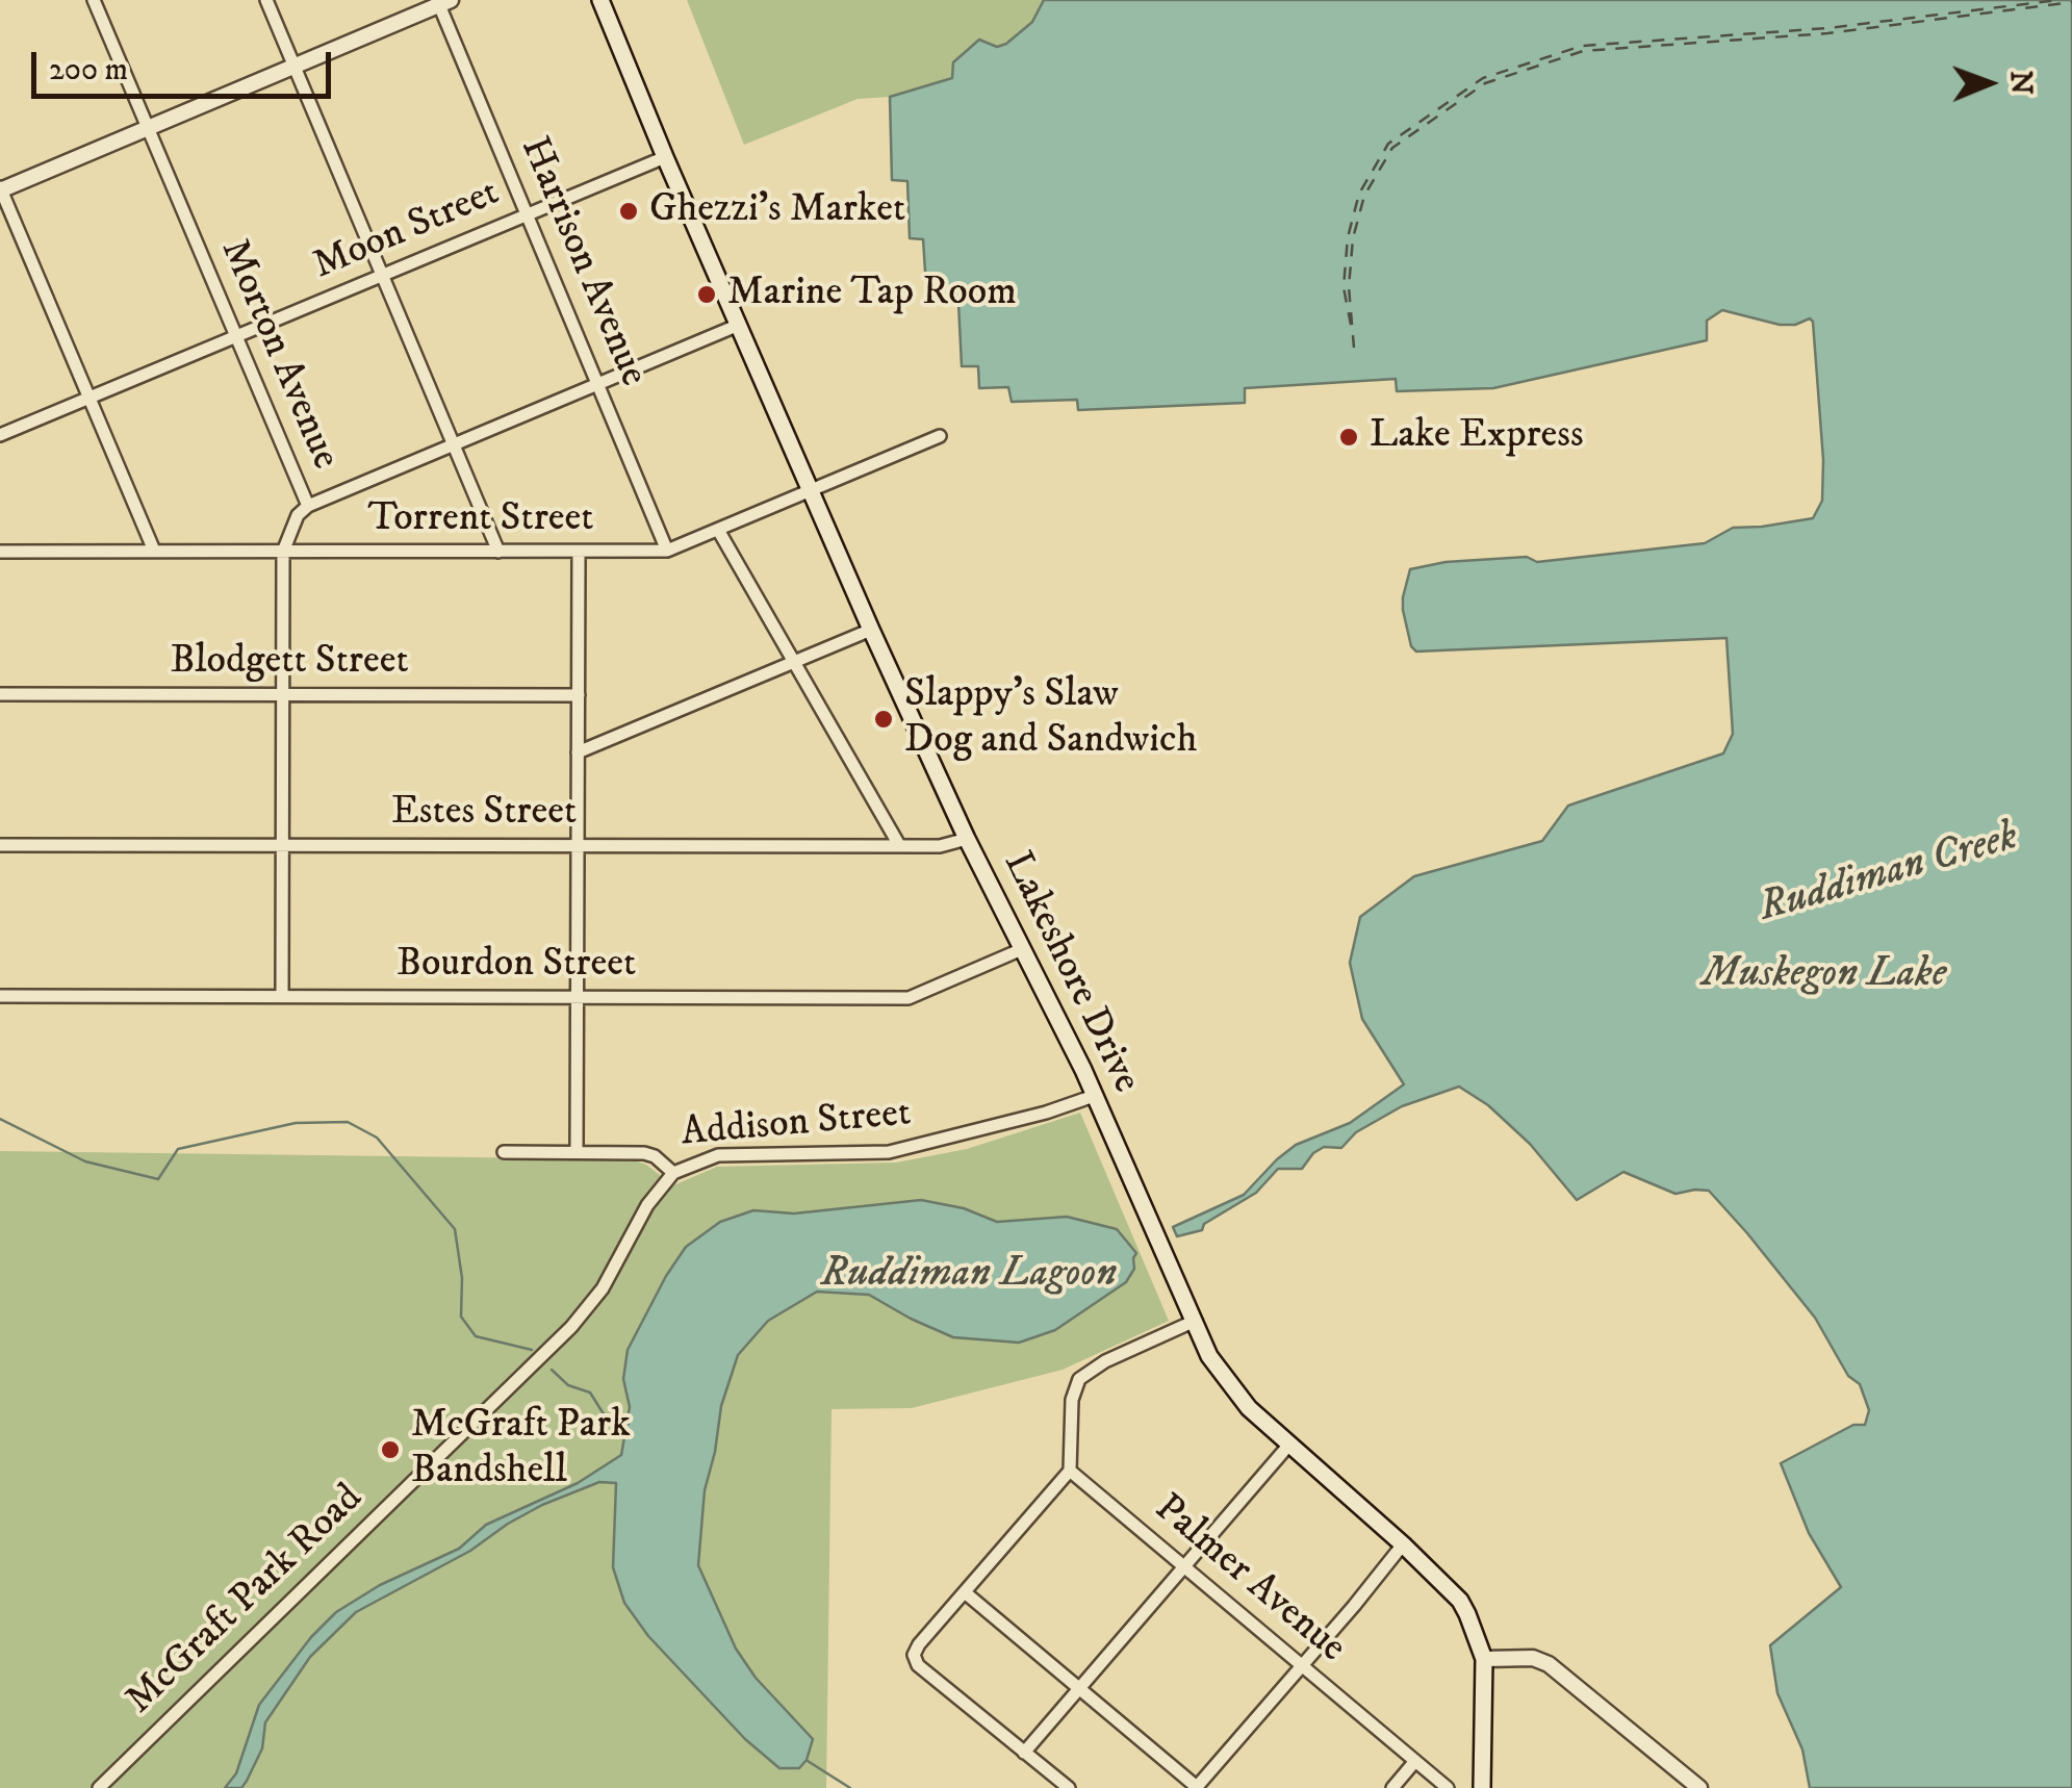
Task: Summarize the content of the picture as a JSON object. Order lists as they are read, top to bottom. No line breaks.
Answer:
{"streets":{"main road":["Lakeshore Drive"],"street":["Moon Street","Harrison Avenue","Morton Avenue","Torrent Street","Blodgett Street","Estes Street","Bourdon Street","Addison Street","Palmer Avenue","McGraft Park Road"]},"crossings":[["Moon Street","Harrison Avenue"],["Moon Street","Morton Avenue"],["Moon Street","Lakeshore Drive"],["Harrison Avenue","Torrent Street"],["Morton Avenue","Torrent Street"],["Morton Avenue","Blodgett Street"],["Morton Avenue","Estes Street"],["Morton Avenue","Bourdon Street"],["Torrent Street","Lakeshore Drive"],["Estes Street","Lakeshore Drive"],["Bourdon Street","Lakeshore Drive"],["Lakeshore Drive","Addison Street"],["Addison Street","McGraft Park Road"]],"water":["Ruddiman Creek","Muskegon Lake","Ruddiman Lagoon"],"places":["Ghezzi’s Market","Marine Tap Room","Lake Express","Slappy’s Slaw Dog and Sandwich","McGraft Park Bandshell"],"scale_bar":"200 m","north":"right"}
